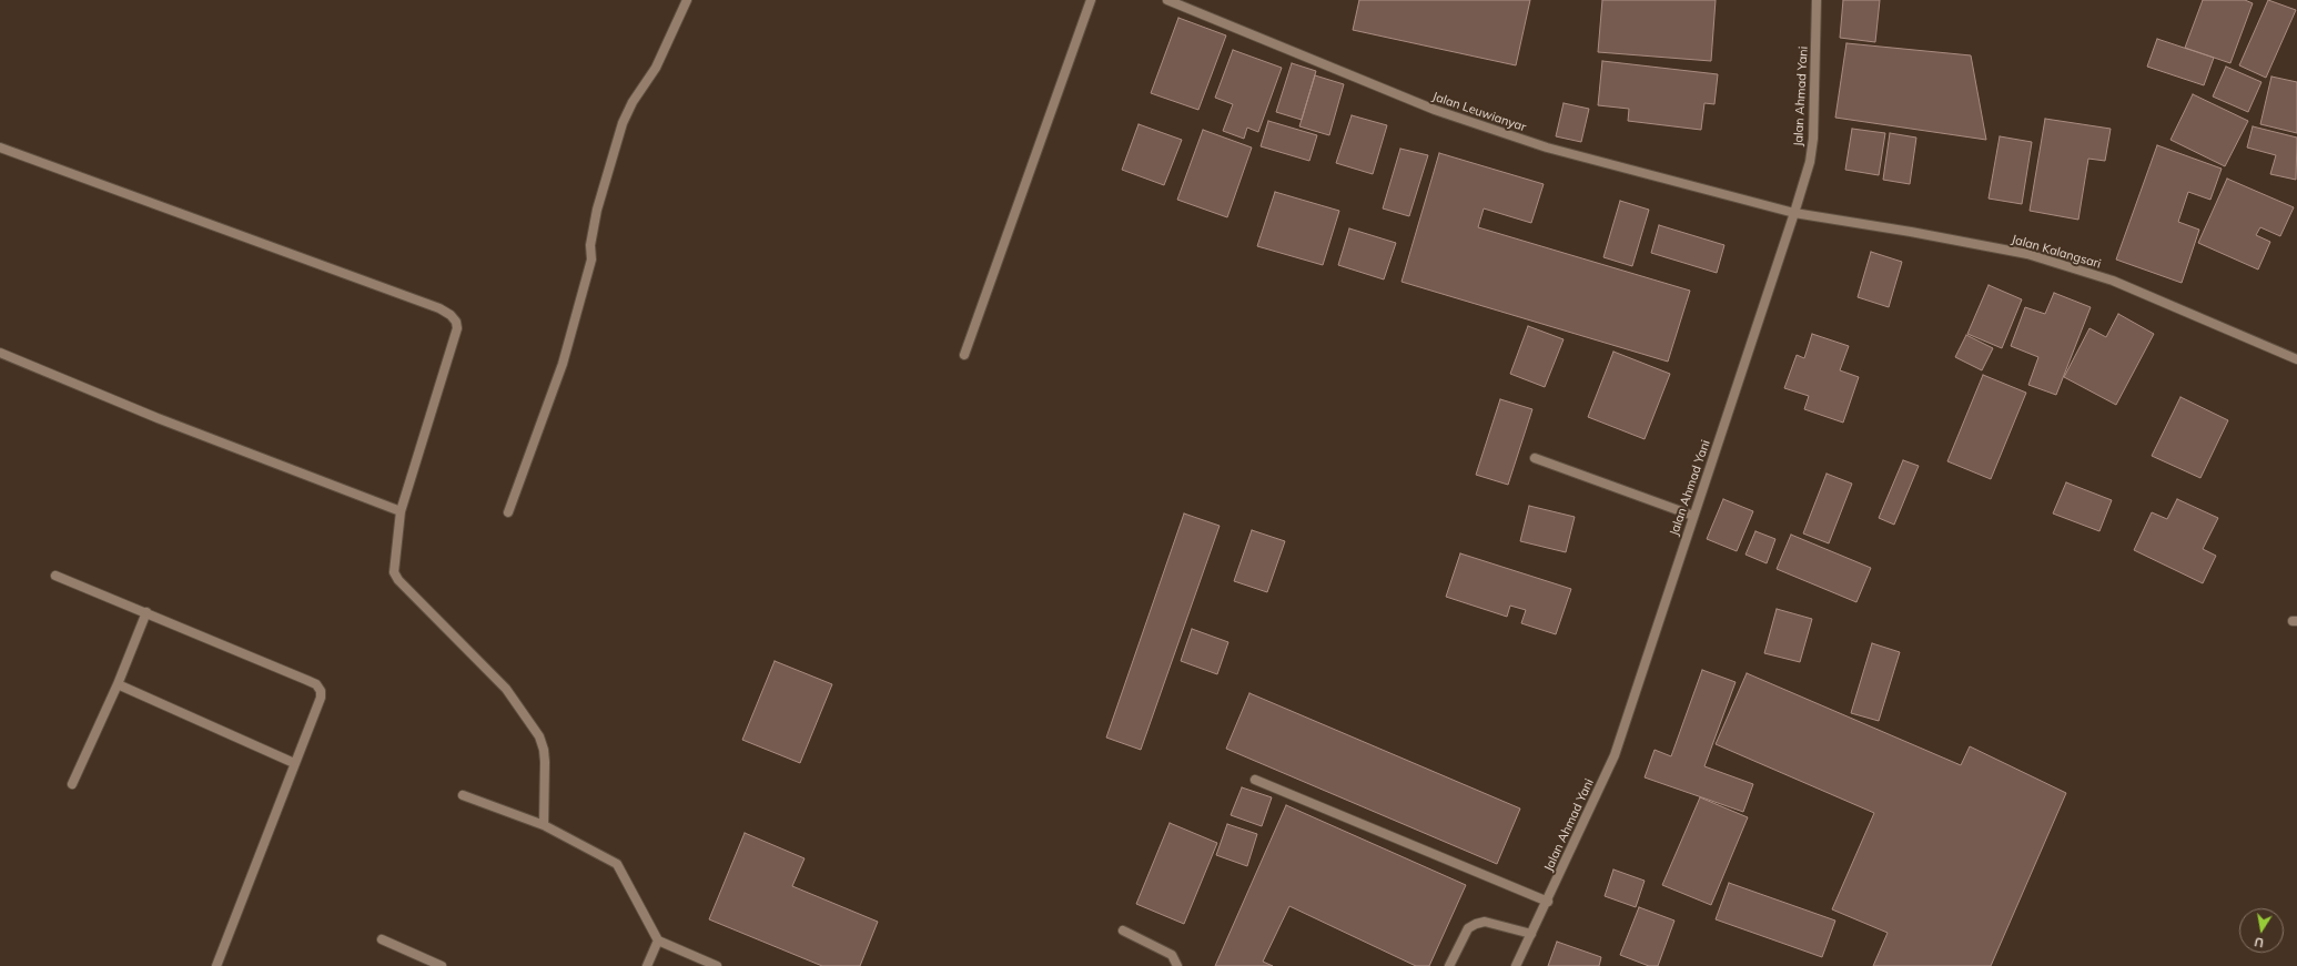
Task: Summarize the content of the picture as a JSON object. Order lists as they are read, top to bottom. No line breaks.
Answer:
{"streets":{"street":["Jalan Ahmad Yani","Jalan Leuwianyar","Jalan Kalangsari"]},"crossings":[["Jalan Ahmad Yani","Jalan Leuwianyar"],["Jalan Ahmad Yani","Jalan Kalangsari"],["Jalan Leuwianyar","Jalan Kalangsari"]],"north":"bottom"}
